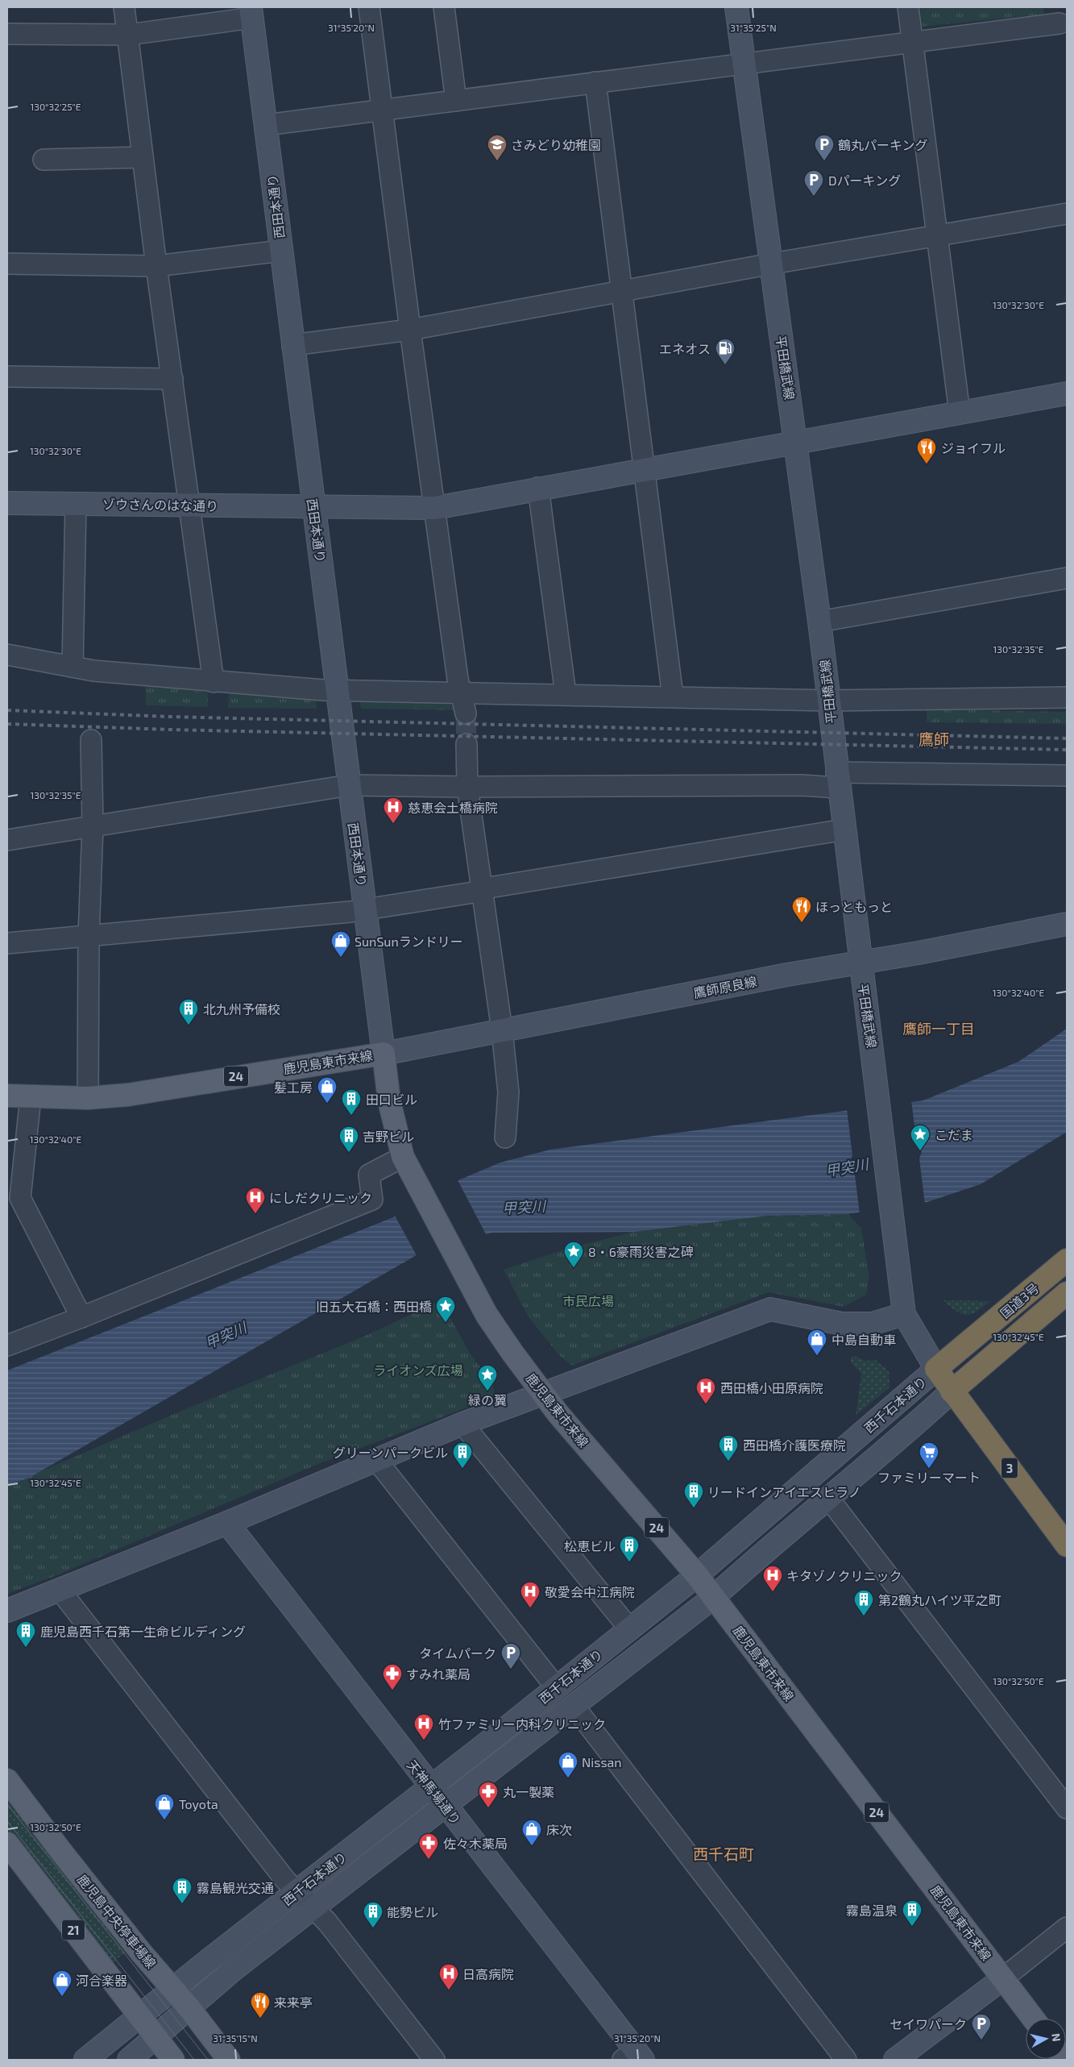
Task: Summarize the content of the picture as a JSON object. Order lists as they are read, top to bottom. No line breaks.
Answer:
{"streets":{"highway":["国道3号","3"],"main road":["鹿児島東市来線","24","鹿児島中央停車場線","21"],"street":["西田本通り","平田橋武線","ゾウさんのはな通り","鷹師原良線","西千石本通り","天神馬場通り"]},"crossings":[["西田本通り","ゾウさんのはな通り"],["西田本通り","鷹師原良線"],["西田本通り","鹿児島東市来線"],["平田橋武線","ゾウさんのはな通り"],["平田橋武線","鷹師原良線"],["平田橋武線","国道3号"],["平田橋武線","西千石本通り"],["平田橋武線","3"],["鷹師原良線","鹿児島東市来線"],["鹿児島東市来線","西千石本通り"],["国道3号","西千石本通り"],["国道3号","3"],["西千石本通り","3"],["西千石本通り","天神馬場通り"],["西千石本通り","鹿児島中央停車場線"],["西千石本通り","21"]],"districts":["鷹師","鷹師一丁目","西千石町"],"water":["甲突川"],"parks":["市民広場","ライオンズ広場"],"places":{"school or university":["さみどり幼稚園"],"parking":["鶴丸パーキング","Dパーキング","タイムパーク","セイワパーク"],"fuel station":["エネオス"],"restaurant":["ジョイフル","ほっともっと","来来亭"],"hospital":["慈恵会土橋病院","にしだクリニック","西田橋小田原病院","キタゾノクリニック","敬愛会中江病院","竹ファミリー内科クリニック","日高病院"],"shop":["SunSunランドリー","髪工房","中島自動車","Nissan","Toyota","床次","河合楽器"],"building":["北九州予備校","田口ビル","吉野ビル","西田橋介護医療院","グリーンパークビル","リードインアイエスヒラノ","松恵ビル","第2鶴丸ハイツ平之町","鹿児島西千石第一生命ビルディング","霧島観光交通","霧島温泉","能勢ビル"],"place":["こだま","8・6豪雨災害之碑","旧五大石橋：西田橋","緑の翼"],"supermarket":["ファミリーマート"],"pharmacy":["すみれ薬局","丸一製薬","佐々木薬局"]},"north":"right","coordinates":["31°35'20\"N","31°35'25\"N","130°32'25\"E","130°32'30\"E","130°32'35\"E","130°32'40\"E","130°32'45\"E","130°32'50\"E","31°35'15\"N"]}
